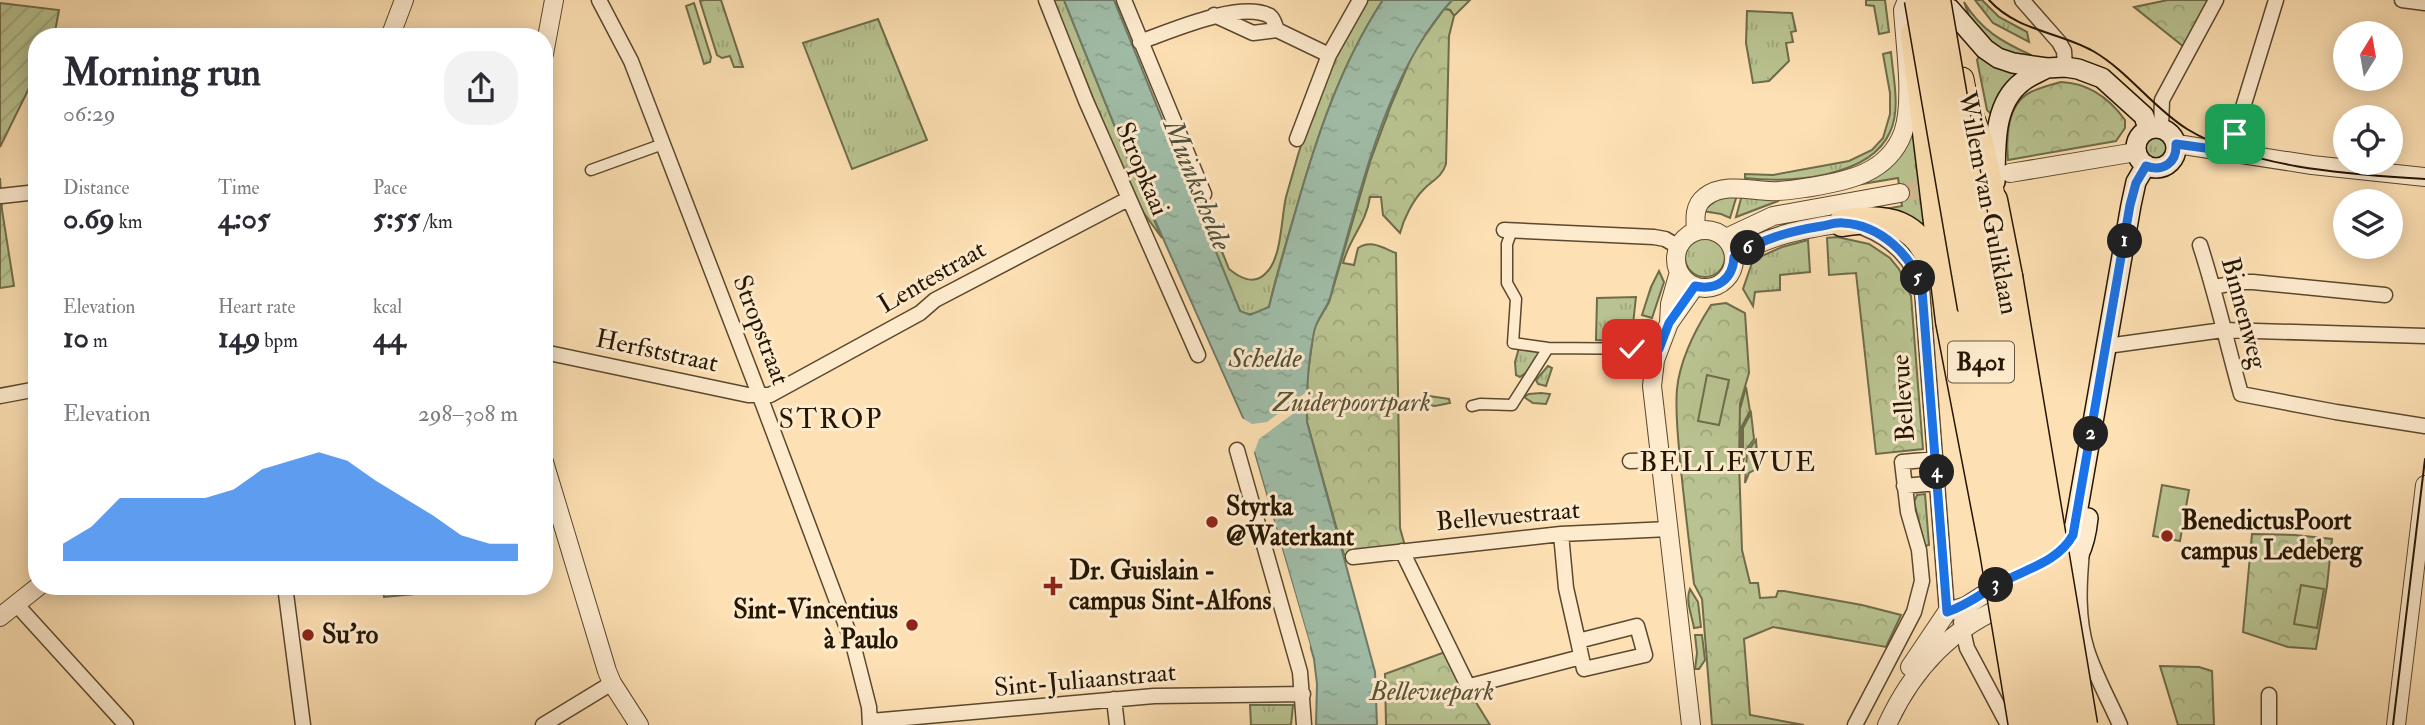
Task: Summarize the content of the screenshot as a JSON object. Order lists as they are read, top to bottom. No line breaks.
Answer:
{"streets":{"highway":["B401"],"main road":["Willem van Guliklaan"],"street":["Stropkaai","Lentestraat","Binnenweg","Stropstraat","Herfststraat","Bellevue","Bellevuestraat","Sint-Juliaanstraat"]},"crossings":[["Stropkaai","Lentestraat"],["Willem van Guliklaan","B401"],["Lentestraat","Stropstraat"],["Lentestraat","Herfststraat"],["Stropstraat","Herfststraat"],["Stropstraat","Sint-Juliaanstraat"]],"districts":["STROP","BELLEVUE"],"water":["Muinkschelde","Schelde"],"parks":["Zuiderpoortpark","Bellevuepark"],"places":{"other":["Styrka @Waterkant","BenedictusPoort campus Ledeberg","Sint-Vincentius à Paulo","Su'ro"],"health":["Dr. Guislain - campus Sint-Alfons"]},"north":"top","page":{"heading":["Morning run","06:29"],"stats":[["Distance","0.69 km"],["Time","4:05"],["Pace","5:55 /km"],["Elevation","10 m"],["Heart rate","149 bpm"],["kcal","44"]],"pins":["1","6","5","2","4","3"],"chart":["Elevation","298–308 m"]}}
